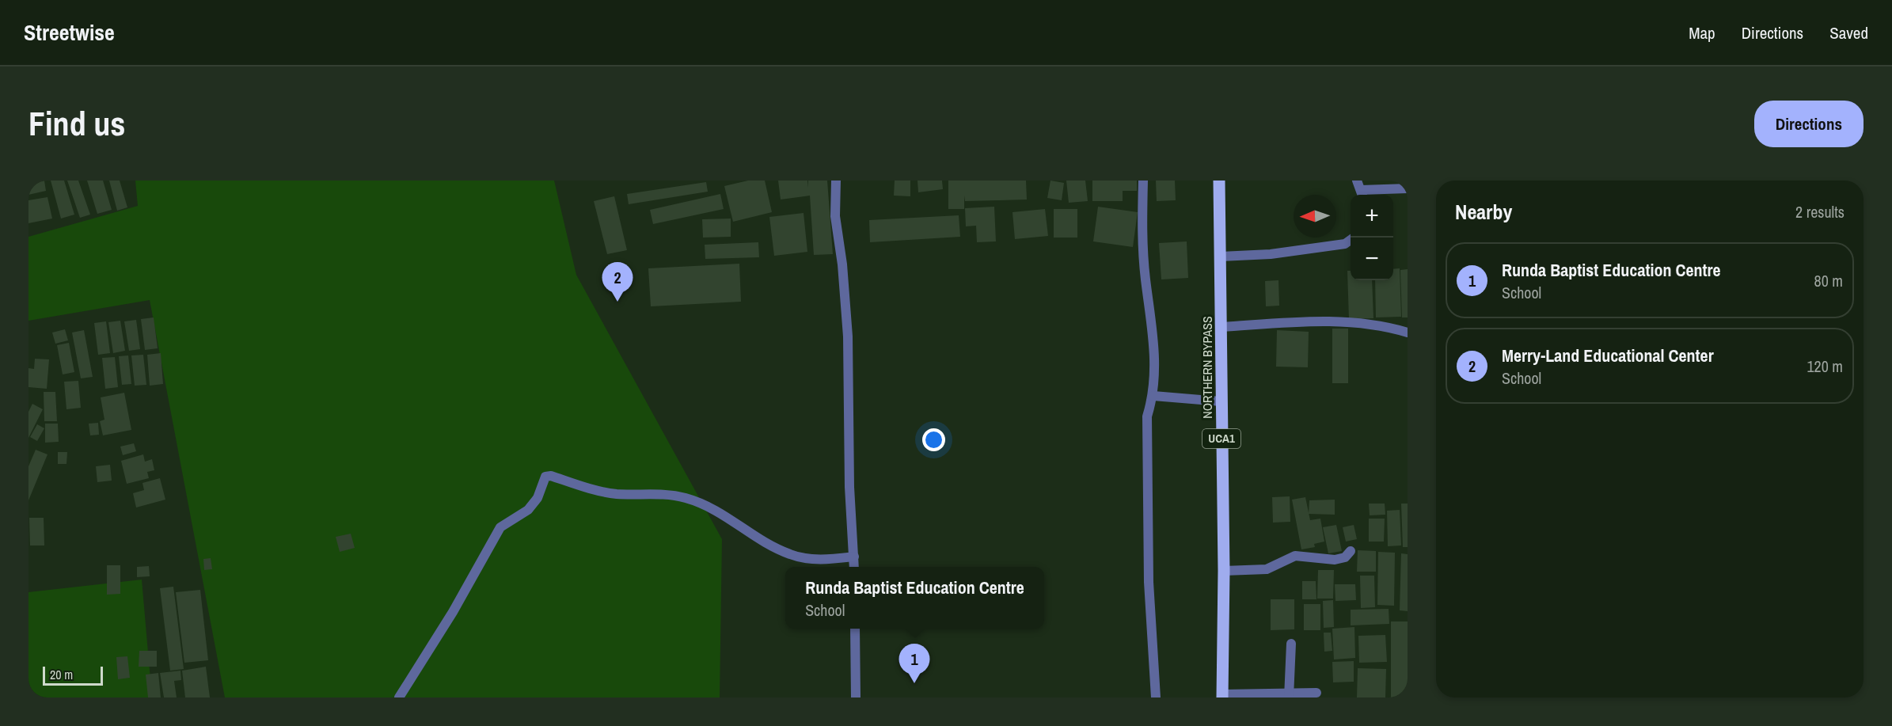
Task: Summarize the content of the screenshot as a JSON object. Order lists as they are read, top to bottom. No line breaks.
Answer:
{"streets":{"main road":["NORTHERN BYPASS","UCA1"]},"scale_bar":"20 m","north":"left","page":{"header":"Streetwise","nav":["Map","Directions","Saved"],"buttons":"Directions","title":"Find us","heading":["Nearby","2 results"],"map_buttons":["+","−"],"list":[{"mark":"1","name":"Runda Baptist Education Centre","note":"School","value":"80 m"},{"mark":"2","name":"Merry-Land Educational Center","note":"School","value":"120 m"}],"pins":["2","1"],"popup":["Runda Baptist Education Centre","School"],"scale":"20 m"}}
